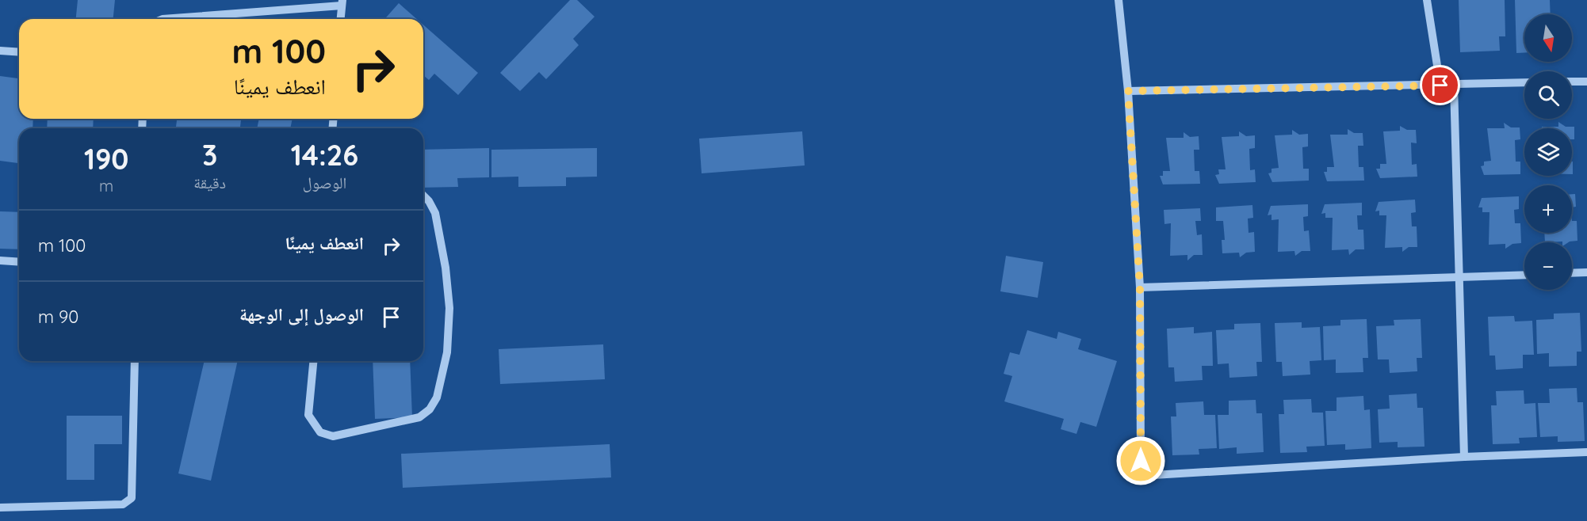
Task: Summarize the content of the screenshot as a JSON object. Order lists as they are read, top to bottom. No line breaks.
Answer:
{"north":"bottom","page":{"map_buttons":["+","−"],"turn":["100 m","انعطف يمينًا"],"eta":["14:26","الوصول","3","دقيقة","190","m"],"list":[{"name":"انعطف يمينًا","value":"100 m"},{"name":"الوصول إلى الوجهة","value":"90 m"}]}}
